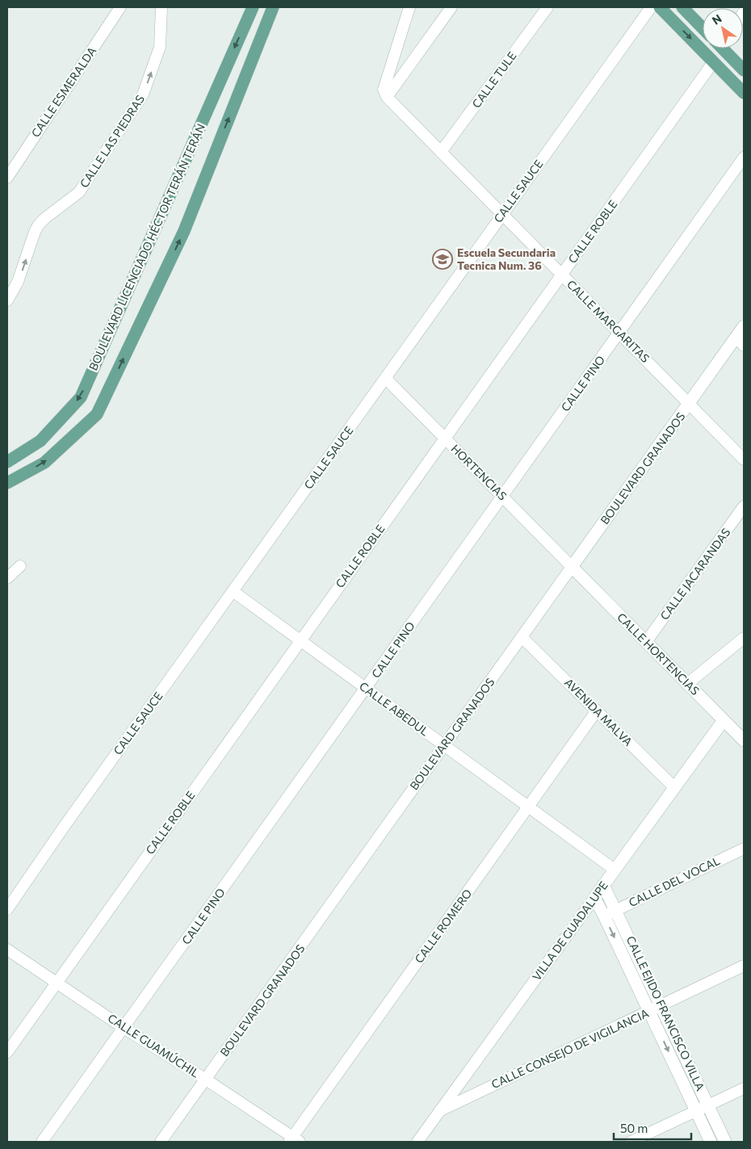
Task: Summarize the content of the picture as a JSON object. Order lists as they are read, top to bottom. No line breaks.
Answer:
{"streets":{"main road":["BOULEVARD LICENCIADO HÉCTOR TERÁN TERÁN"],"street":["CALLE TULE","CALLE ESMERALDA","CALLE LAS PIEDRAS","CALLE SAUCE","CALLE ROBLE","CALLE MARGARITAS","CALLE PINO","BOULEVARD GRANADOS","HORTENCIAS","CALLE JACARANDAS","CALLE HORTENCIAS","CALLE ABEDUL","AVENIDA MALVA","CALLE DEL VOCAL","CALLE ROMERO","VILLA DE GUADALUPE","CALLE EJIDO FRANCISCO VILLA","CALLE GUAMÚCHIL","CALLE CONSEJO DE VIGILANCIA"]},"crossings":[["CALLE TULE","CALLE MARGARITAS"],["CALLE SAUCE","CALLE MARGARITAS"],["CALLE SAUCE","HORTENCIAS"],["CALLE SAUCE","CALLE ABEDUL"],["CALLE ROBLE","CALLE MARGARITAS"],["CALLE ROBLE","HORTENCIAS"],["CALLE ROBLE","CALLE ABEDUL"],["CALLE ROBLE","CALLE GUAMÚCHIL"],["CALLE MARGARITAS","CALLE PINO"],["CALLE MARGARITAS","BOULEVARD GRANADOS"],["CALLE PINO","HORTENCIAS"],["CALLE PINO","CALLE ABEDUL"],["CALLE PINO","CALLE GUAMÚCHIL"],["BOULEVARD GRANADOS","HORTENCIAS"],["BOULEVARD GRANADOS","CALLE HORTENCIAS"],["BOULEVARD GRANADOS","CALLE ABEDUL"],["BOULEVARD GRANADOS","AVENIDA MALVA"],["BOULEVARD GRANADOS","CALLE GUAMÚCHIL"],["HORTENCIAS","CALLE HORTENCIAS"],["CALLE JACARANDAS","CALLE HORTENCIAS"],["CALLE HORTENCIAS","VILLA DE GUADALUPE"],["CALLE ABEDUL","CALLE ROMERO"],["CALLE ABEDUL","VILLA DE GUADALUPE"],["AVENIDA MALVA","CALLE ROMERO"],["AVENIDA MALVA","VILLA DE GUADALUPE"],["CALLE DEL VOCAL","CALLE EJIDO FRANCISCO VILLA"],["CALLE ROMERO","CALLE GUAMÚCHIL"],["VILLA DE GUADALUPE","CALLE EJIDO FRANCISCO VILLA"],["VILLA DE GUADALUPE","CALLE CONSEJO DE VIGILANCIA"],["CALLE EJIDO FRANCISCO VILLA","CALLE CONSEJO DE VIGILANCIA"]],"one_way":["CALLE LAS PIEDRAS"],"places":{"school or university":["Escuela Secundaria Tecnica Num. 36"]},"scale_bar":"50 m","north":"top left"}
